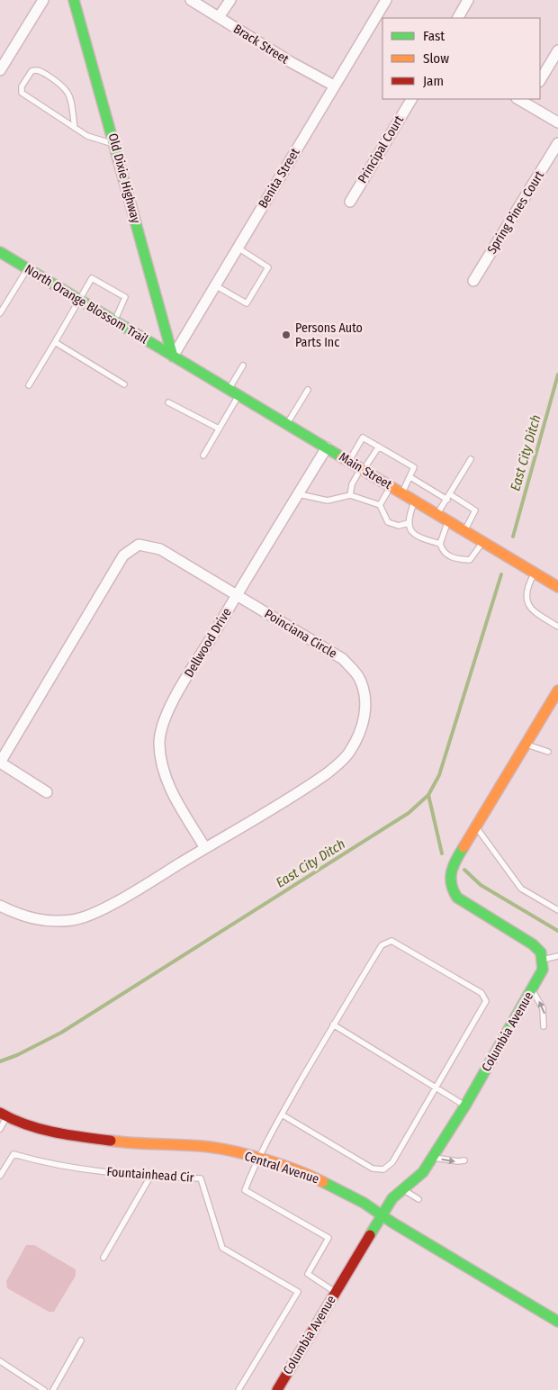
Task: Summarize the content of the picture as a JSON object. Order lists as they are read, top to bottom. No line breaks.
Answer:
{"streets":{"street":["Brack Street","Principal Court","Old Dixie Highway","Benita Street","Spring Pines Court","North Orange Blossom Trail","Main Street","Poinciana Circle","Dellwood Drive","Columbia Avenue","Central Avenue"],"lane":["Fountainhead Cir"]},"crossings":[["Brack Street","Benita Street"],["Old Dixie Highway","Benita Street"],["Old Dixie Highway","North Orange Blossom Trail"],["Old Dixie Highway","Main Street"],["Benita Street","North Orange Blossom Trail"],["Benita Street","Main Street"],["North Orange Blossom Trail","Main Street"],["Main Street","Dellwood Drive"],["Poinciana Circle","Dellwood Drive"],["Columbia Avenue","Central Avenue"]],"water":["East City Ditch"],"places":["Persons Auto Parts Inc"],"legend":["Fast","Slow","Jam"]}
